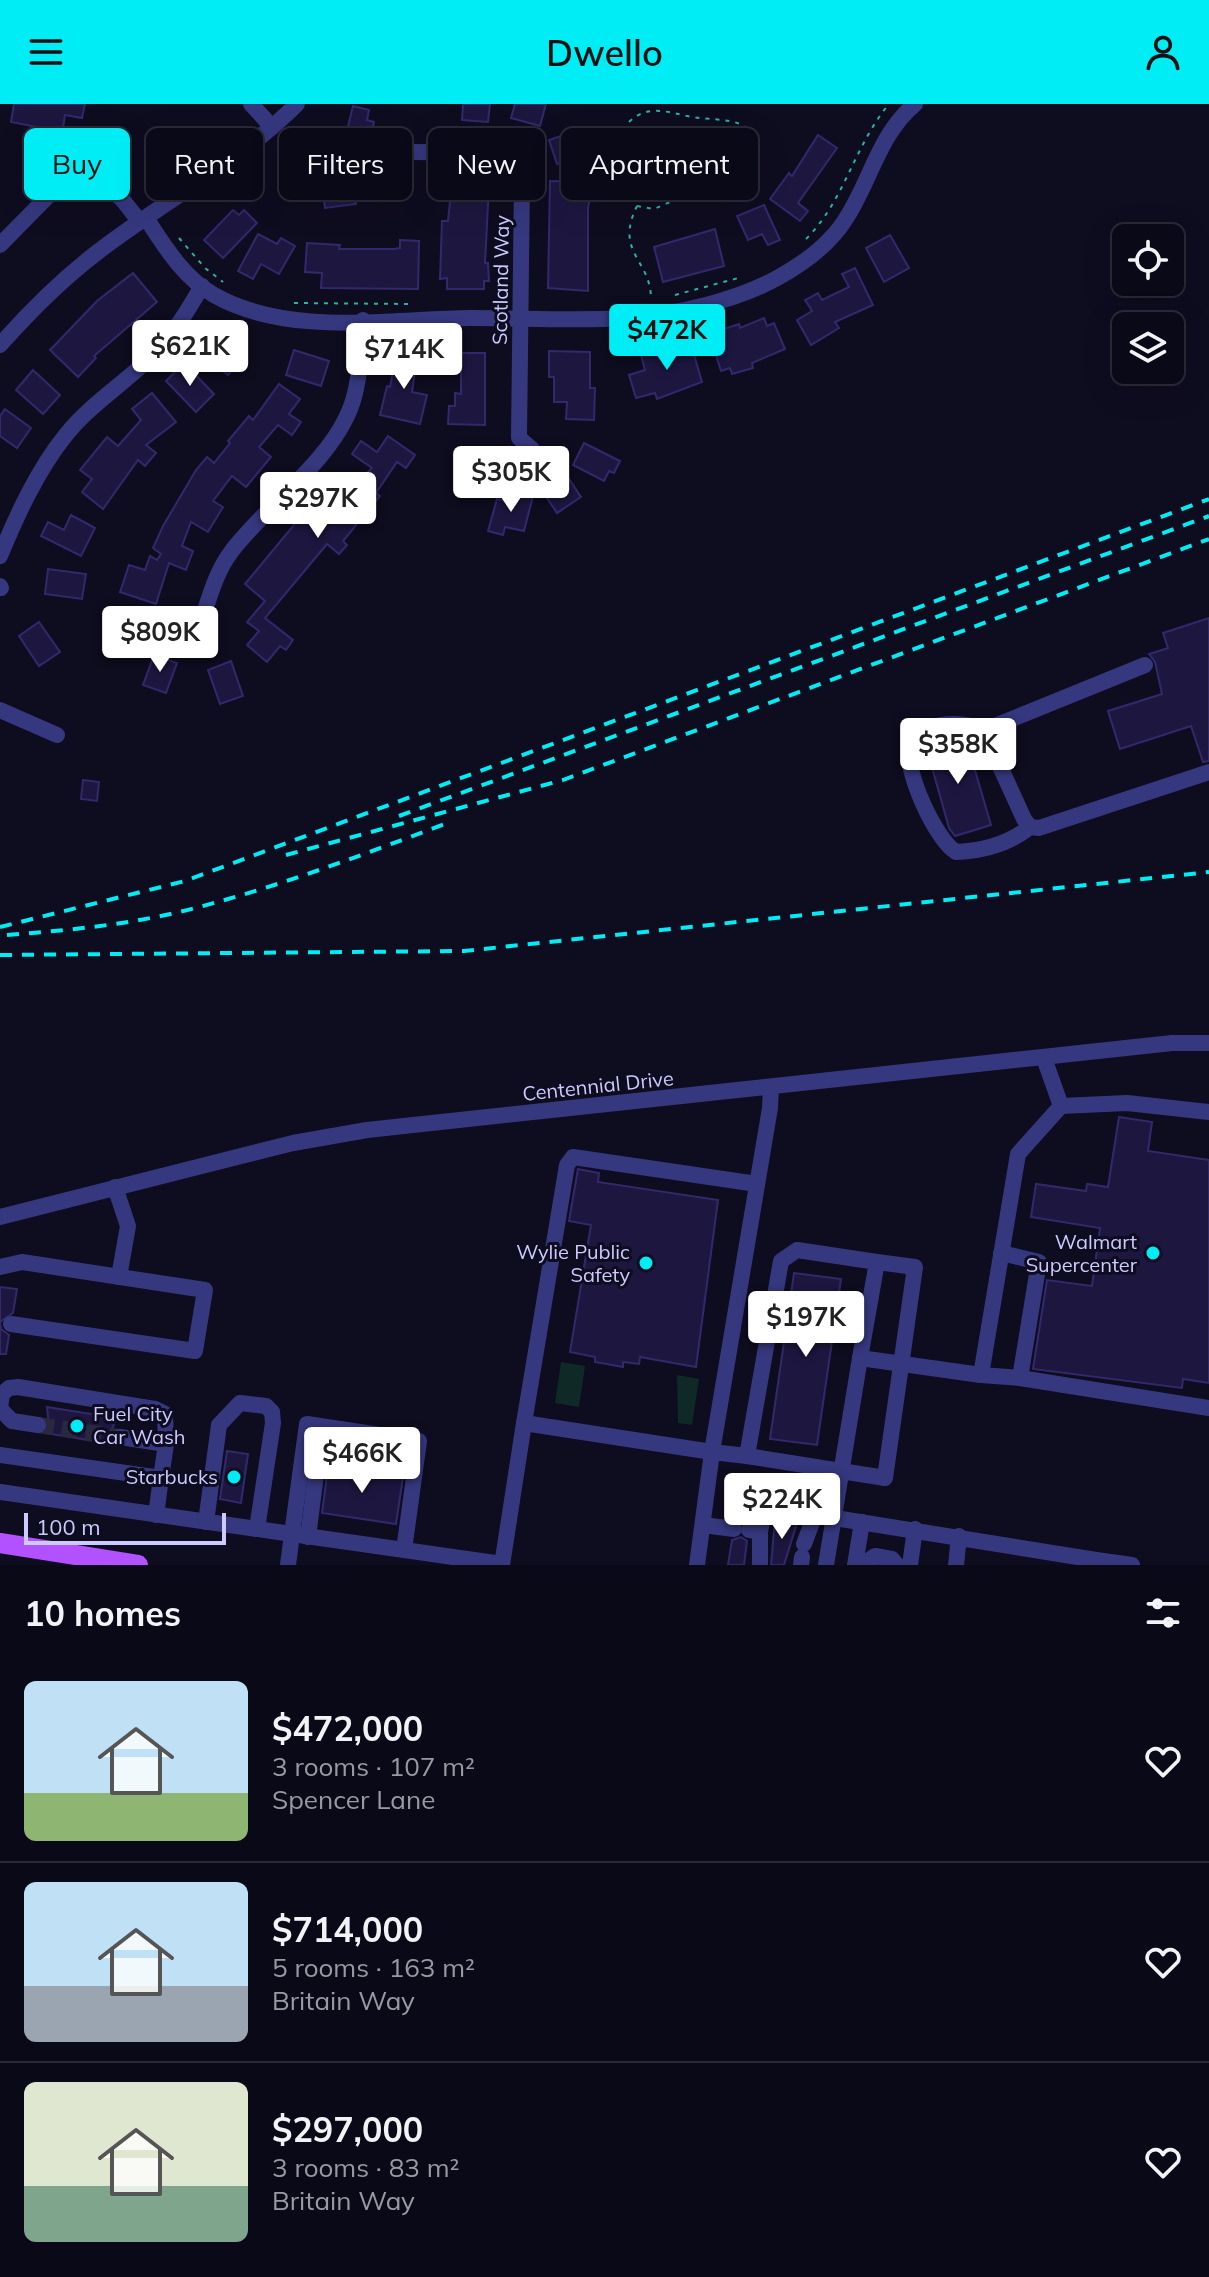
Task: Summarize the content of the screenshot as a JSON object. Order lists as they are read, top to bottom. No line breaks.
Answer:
{"streets":{"street":["Scotland Way","Centennial Drive"]},"places":["Walmart Supercenter","Wylie Public Safety","Fuel City Car Wash","Starbucks"],"scale_bar":"100 m","page":{"header":"Dwello","chip":["Buy","Rent","Filters","New","Apartment"],"price":["$472K","$621K","$714K","$305K","$297K","$809K","$358K","$197K","$466K","$224K"],"scale":"100 m","heading":"10 homes","list":[{"name":"$472,000","note":"3 rooms · 107 m² · Spencer Lane"},{"name":"$714,000","note":"5 rooms · 163 m² · Britain Way"},{"name":"$297,000","note":"3 rooms · 83 m² · Britain Way"}]}}
